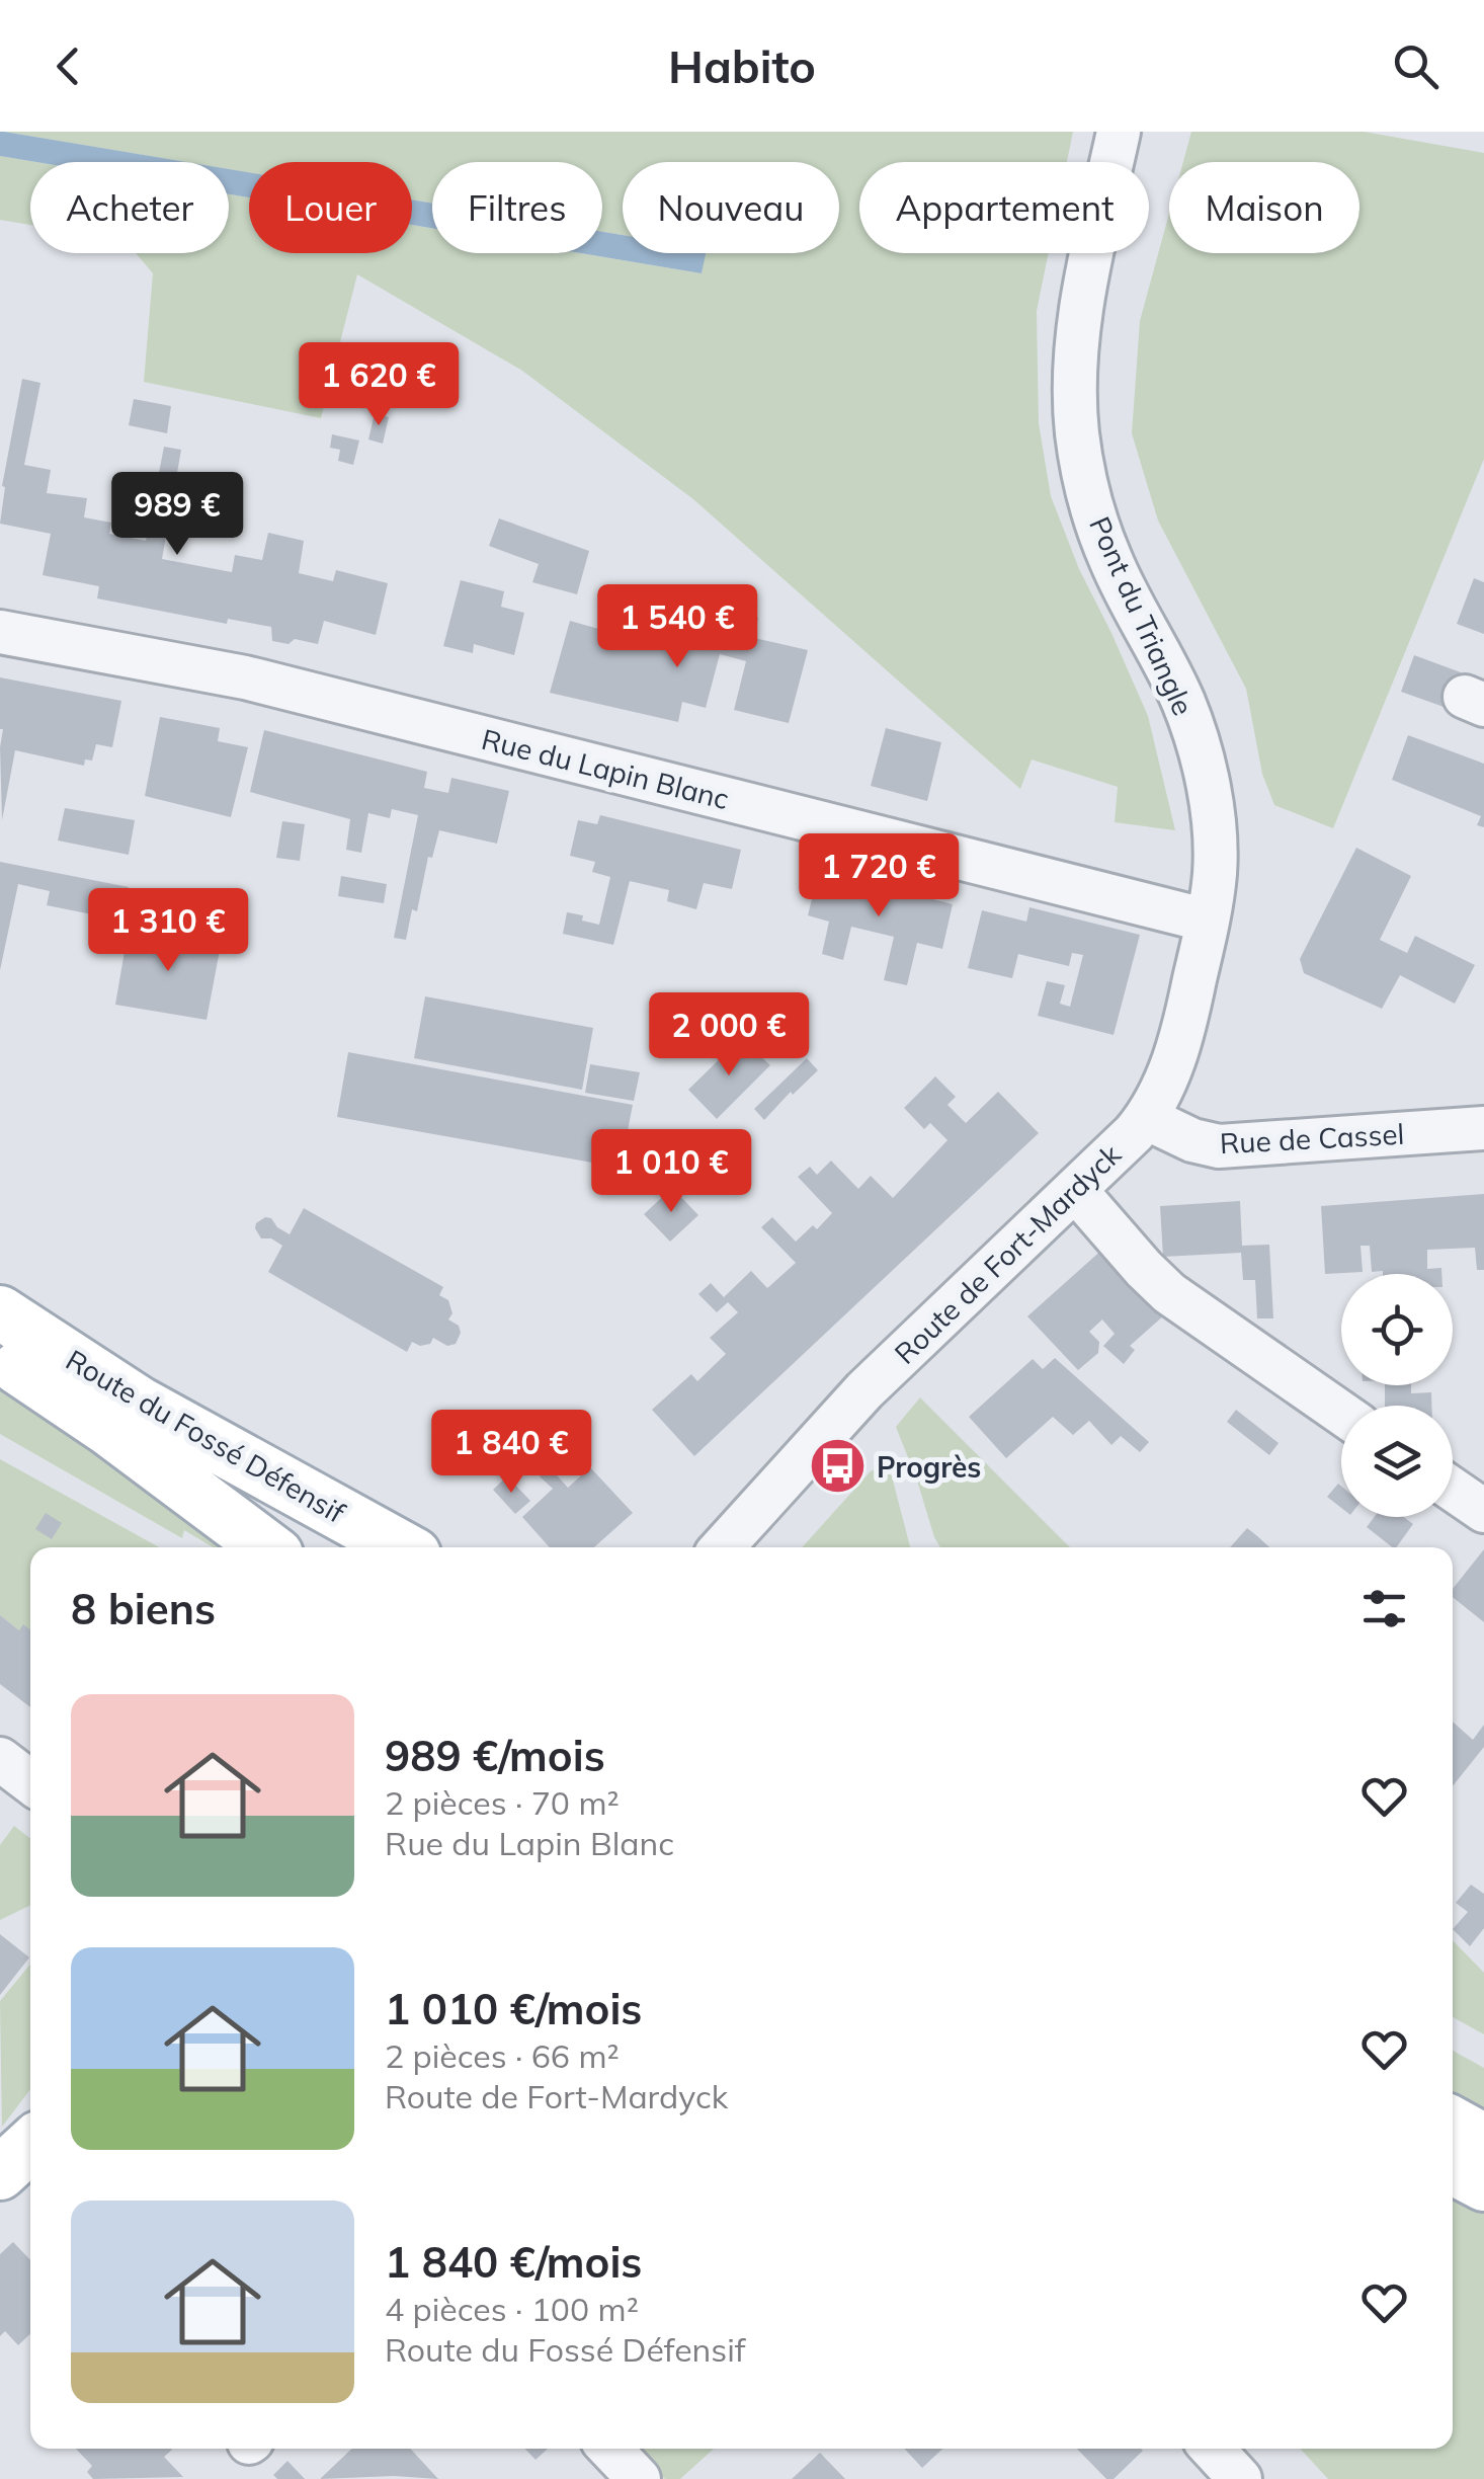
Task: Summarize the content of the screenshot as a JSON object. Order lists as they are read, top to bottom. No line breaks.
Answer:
{"streets":{"main road":["Route du Fossé Défensif"],"street":["Pont du Triangle","Rue du Lapin Blanc","Rue de Cassel","Route de Fort-Mardyck"]},"crossings":[["Pont du Triangle","Rue du Lapin Blanc"],["Pont du Triangle","Route de Fort-Mardyck"],["Rue du Lapin Blanc","Route de Fort-Mardyck"],["Rue de Cassel","Route de Fort-Mardyck"]],"places":{"bus stop":["Progrès"]},"page":{"header":"Habito","chip":["Acheter","Louer","Filtres","Nouveau","Appartement","Maison"],"price":["1 620 €","989 €","1 540 €","1 720 €","1 310 €","2 000 €","1 010 €","1 840 €"],"heading":"8 biens","list":[{"name":"989 €/mois","note":"2 pièces · 70 m² · Rue du Lapin Blanc"},{"name":"1 010 €/mois","note":"2 pièces · 66 m² · Route de Fort-Mardyck"},{"name":"1 840 €/mois","note":"4 pièces · 100 m² · Route du Fossé Défensif"}]}}
